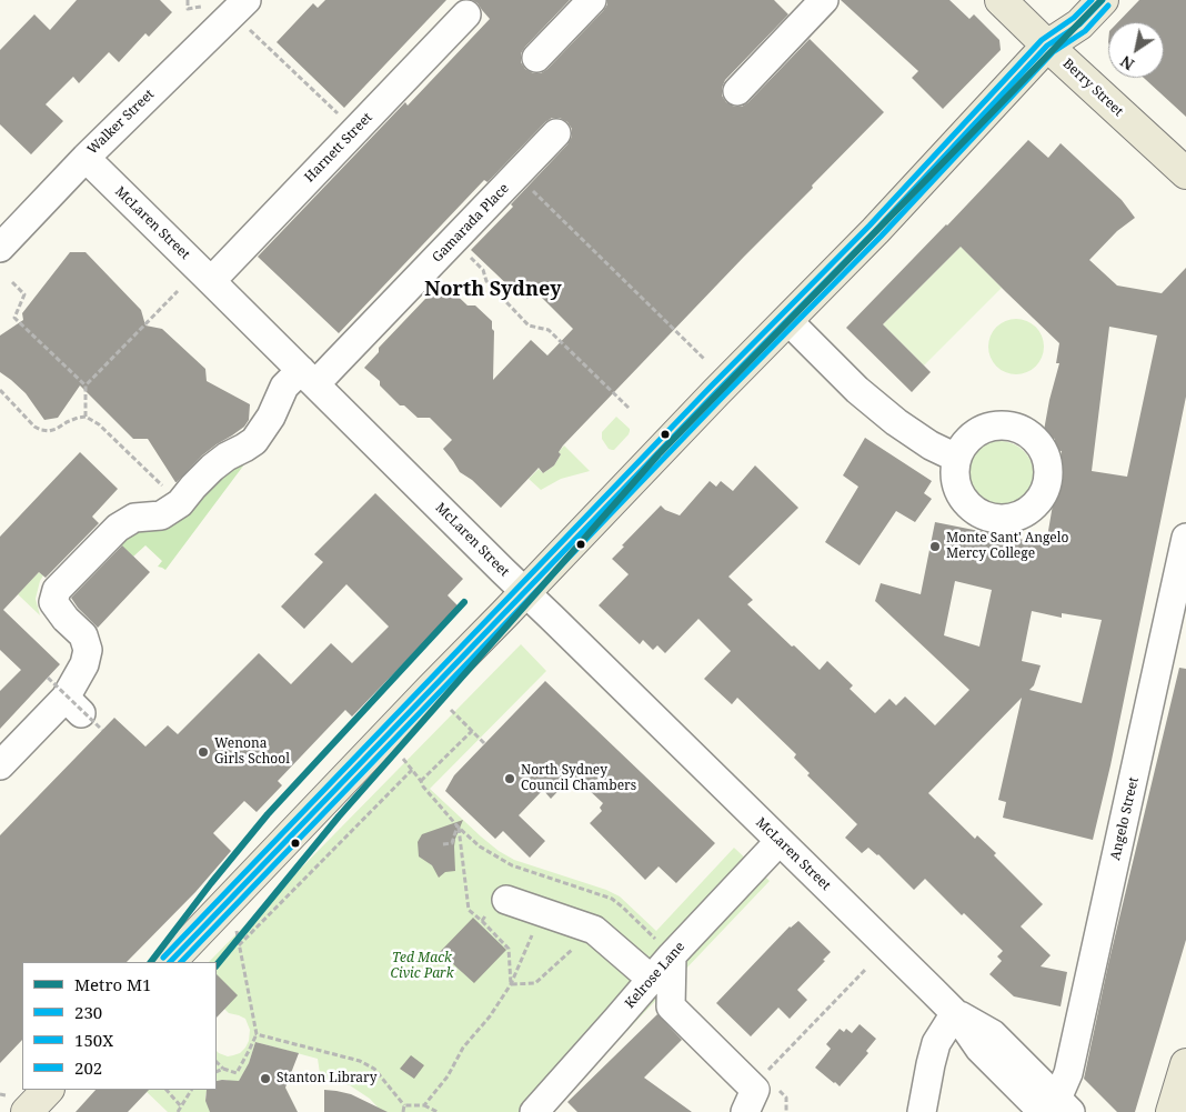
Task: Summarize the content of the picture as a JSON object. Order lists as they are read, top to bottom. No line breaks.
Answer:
{"streets":{"main road":["Berry Street"],"street":["Walker Street","Harnett Street","McLaren Street","Gamarada Place","Angelo Street","Kelrose Lane"]},"crossings":[["Walker Street","McLaren Street"],["Harnett Street","McLaren Street"],["McLaren Street","Gamarada Place"],["McLaren Street","Angelo Street"],["McLaren Street","Kelrose Lane"]],"districts":["North Sydney"],"parks":["Ted Mack Civic Park"],"places":["Monte Sant' Angelo Mercy College","Wenona Girls School","North Sydney Council Chambers","Stanton Library"],"lines":["metro line M1","transit line 230","transit line 202","transit line 150X"],"legend":["Metro M1","230","150X","202"],"north":"bottom left"}
